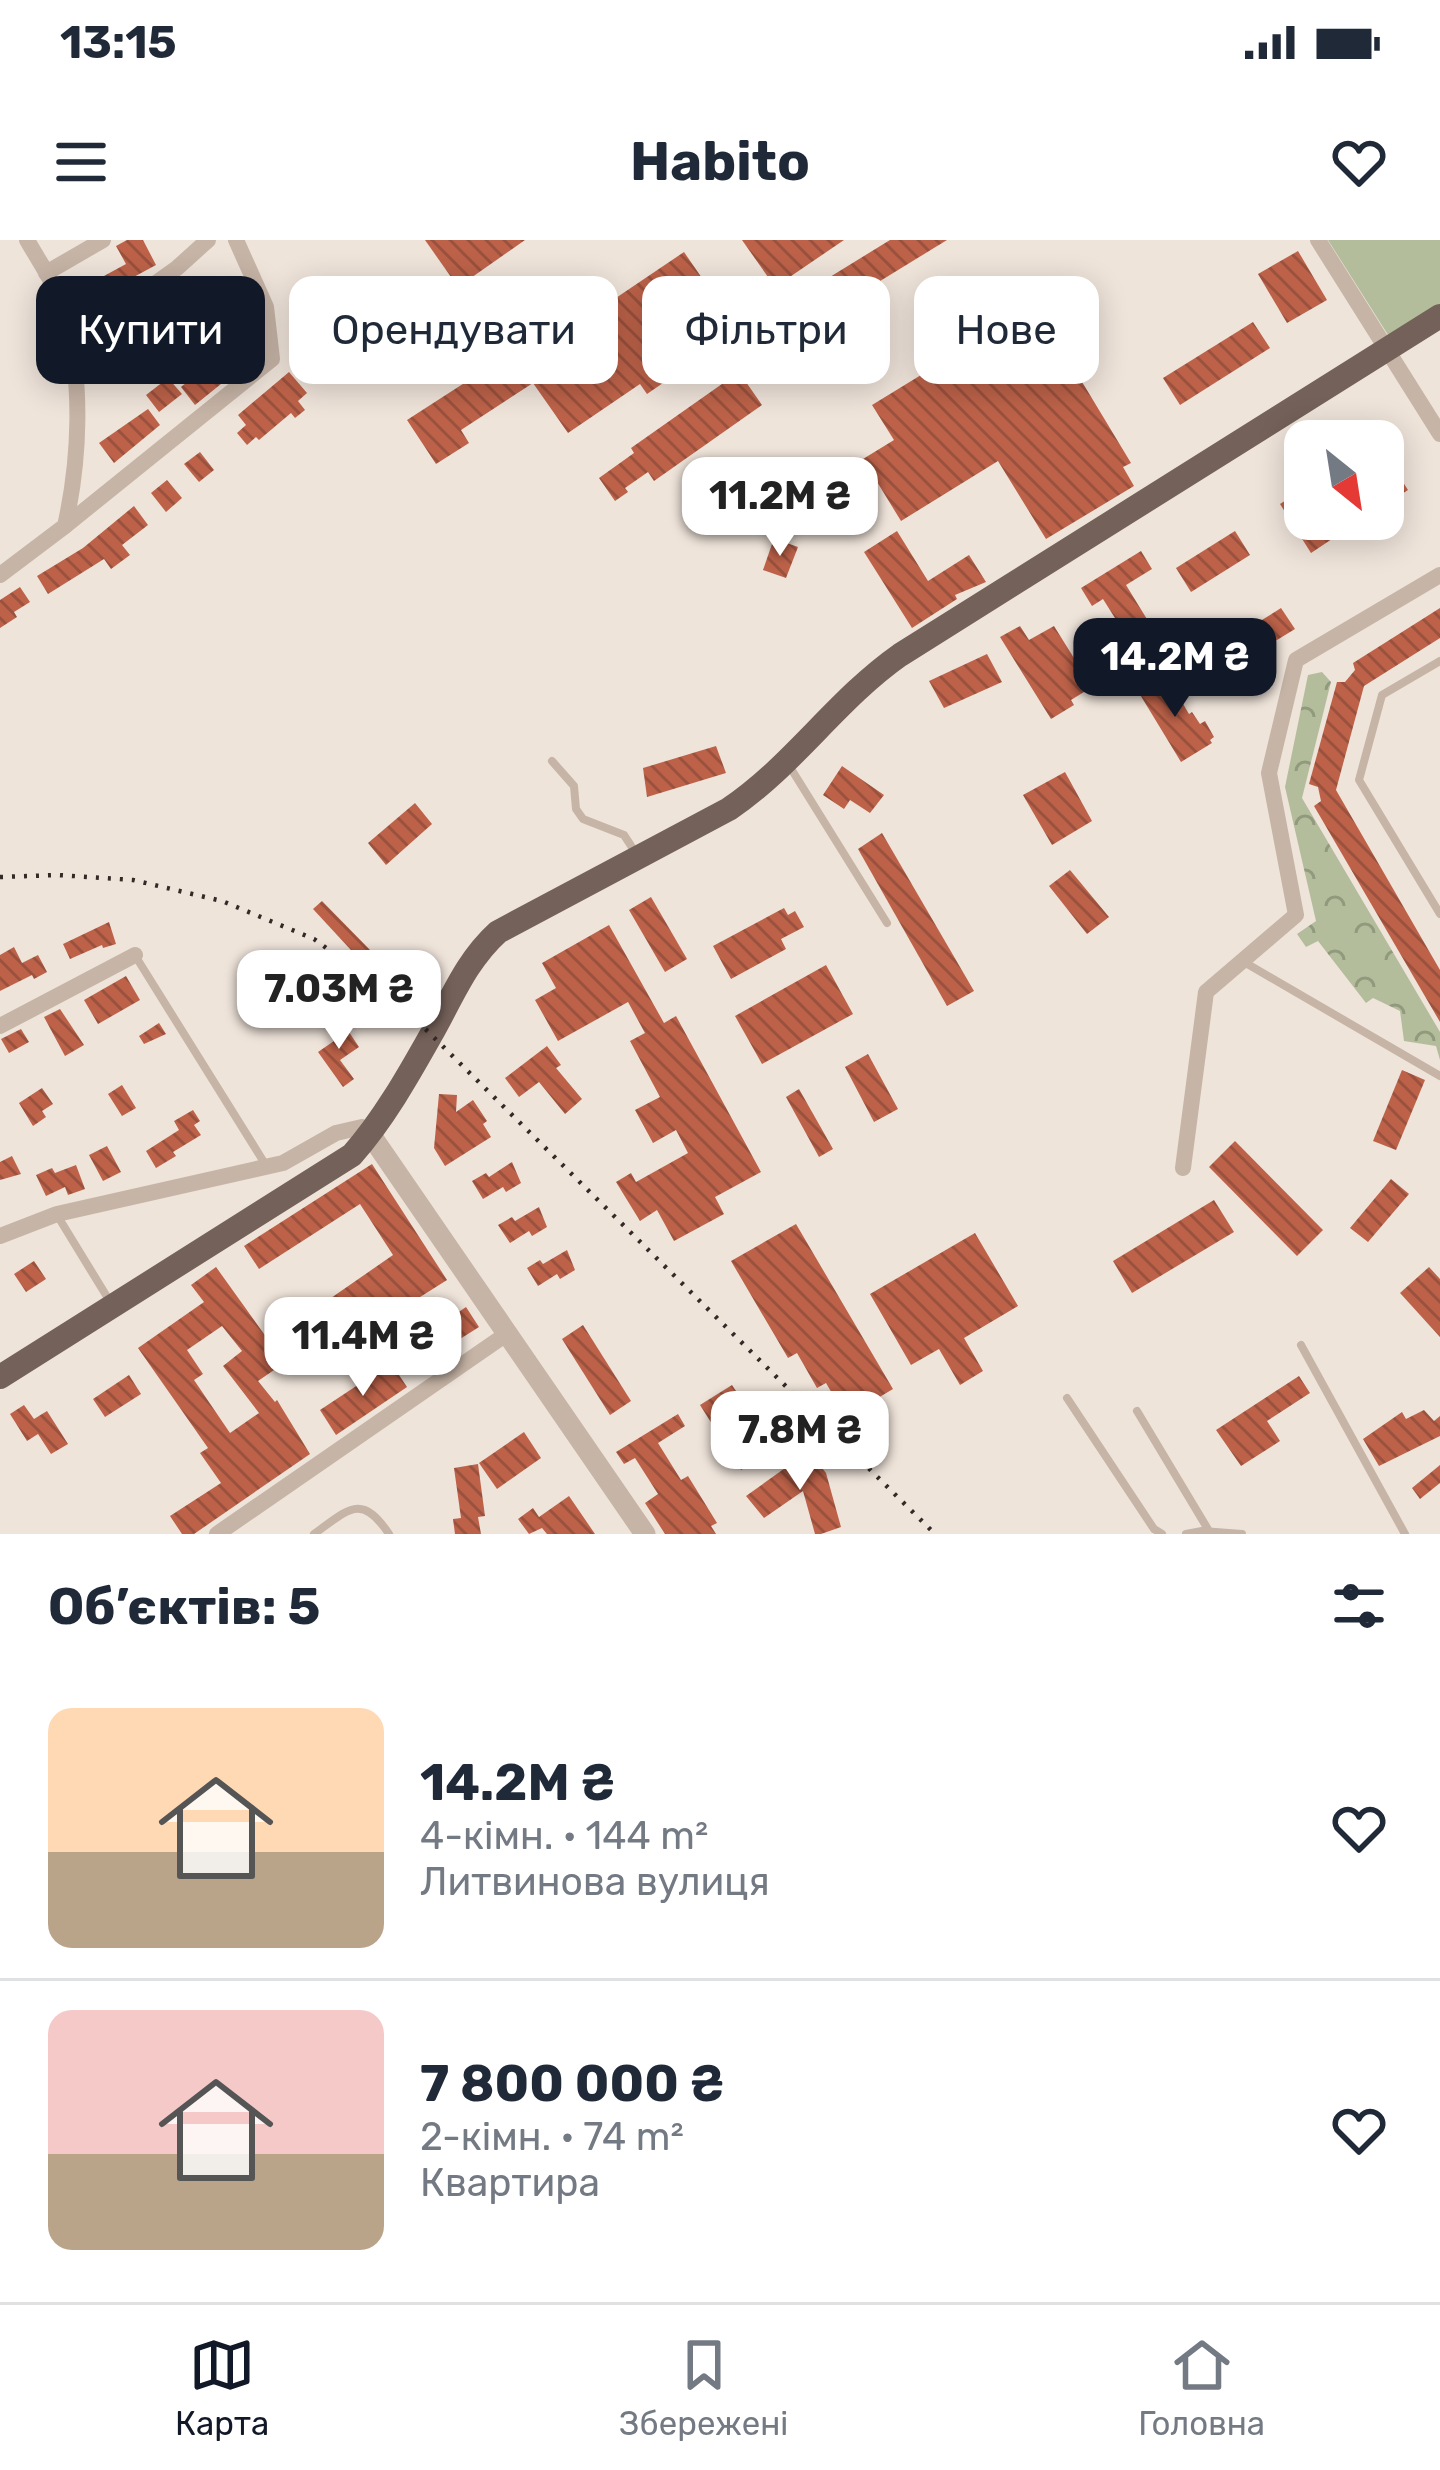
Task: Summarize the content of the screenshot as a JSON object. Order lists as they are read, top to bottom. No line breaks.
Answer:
{"north":"bottom right","page":{"status":"13:15","header":"Habito","chip":["Купити","Орендувати","Фільтри","Нове"],"price":["11.2M ₴","14.2M ₴","7.03M ₴","11.4M ₴","7.8M ₴"],"heading":"Об’єктів: 5","list":[{"name":"14.2M ₴","note":"4-кімн. · 144 m² · Литвинова вулиця"},{"name":"7 800 000 ₴","note":"2-кімн. · 74 m² · Квартира"}],"tabs":["Карта","Збережені","Головна"]}}
